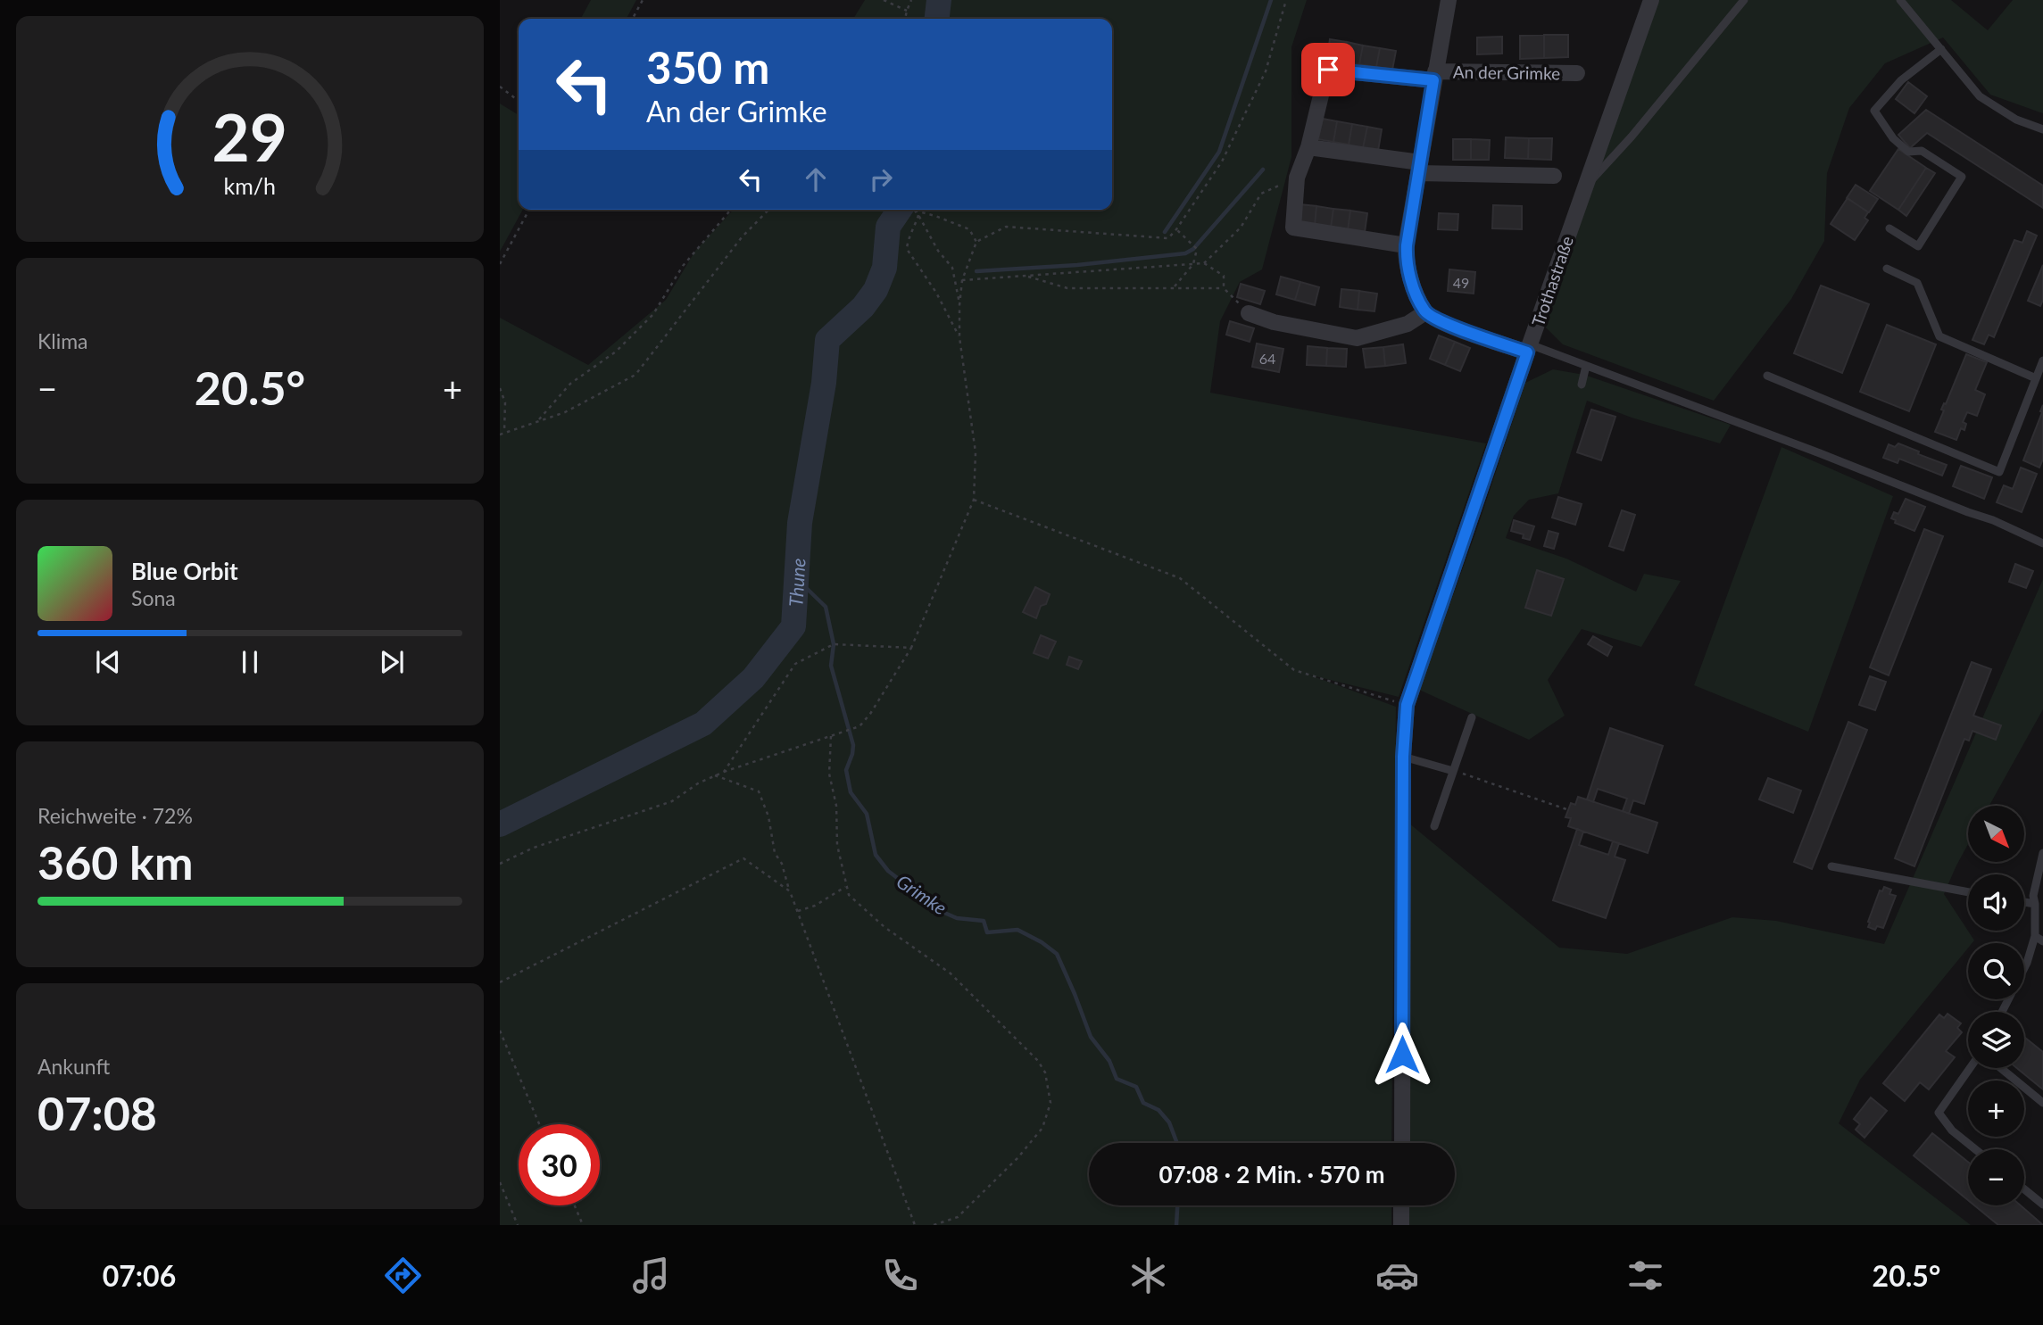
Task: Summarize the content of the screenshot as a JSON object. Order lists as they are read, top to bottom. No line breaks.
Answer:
{"streets":{"street":["An der Grimke","Trothastraße"]},"water":["Thune","Grimke"],"house_numbers":["49","64"],"north":"bottom right","page":{"turn":["350 m","An der Grimke"],"tile":["Klima",["Reichweite · 72%","360 km"],["Ankunft","07:08"]],"heat":["−","20.5°","+"],"song":["Blue Orbit","Sona"],"map_buttons":["+","−"],"limit":"30","trip":"07:08 · 2 Min. · 570 m","tabs":["07:06","20.5°"],"gauge":["29","km/h"]}}
